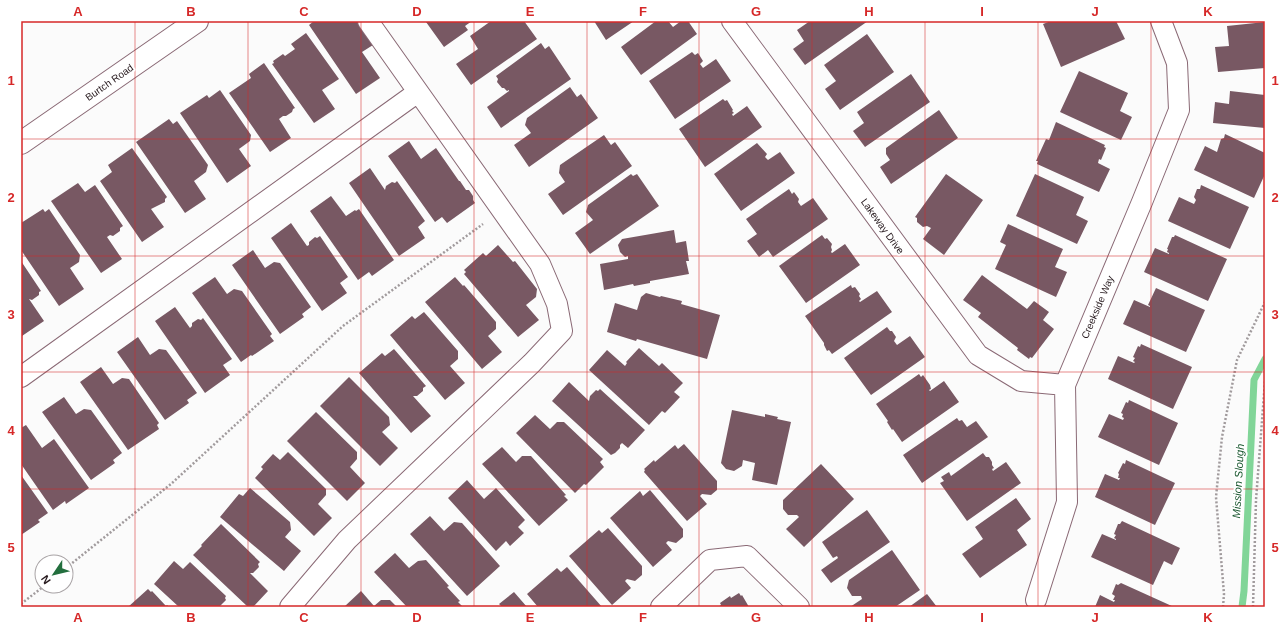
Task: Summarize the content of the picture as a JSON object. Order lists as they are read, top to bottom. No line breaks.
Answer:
{"streets":{"main road":["Burtch Road"],"street":["Lakeway Drive","Creekside Way"]},"crossings":[["Lakeway Drive","Creekside Way"]],"water":["Mission Slough"],"north":"bottom left","grid":{"columns":["A","B","C","D","E","F","G","H","I","J","K"],"rows":["1","2","3","4","5"]}}
